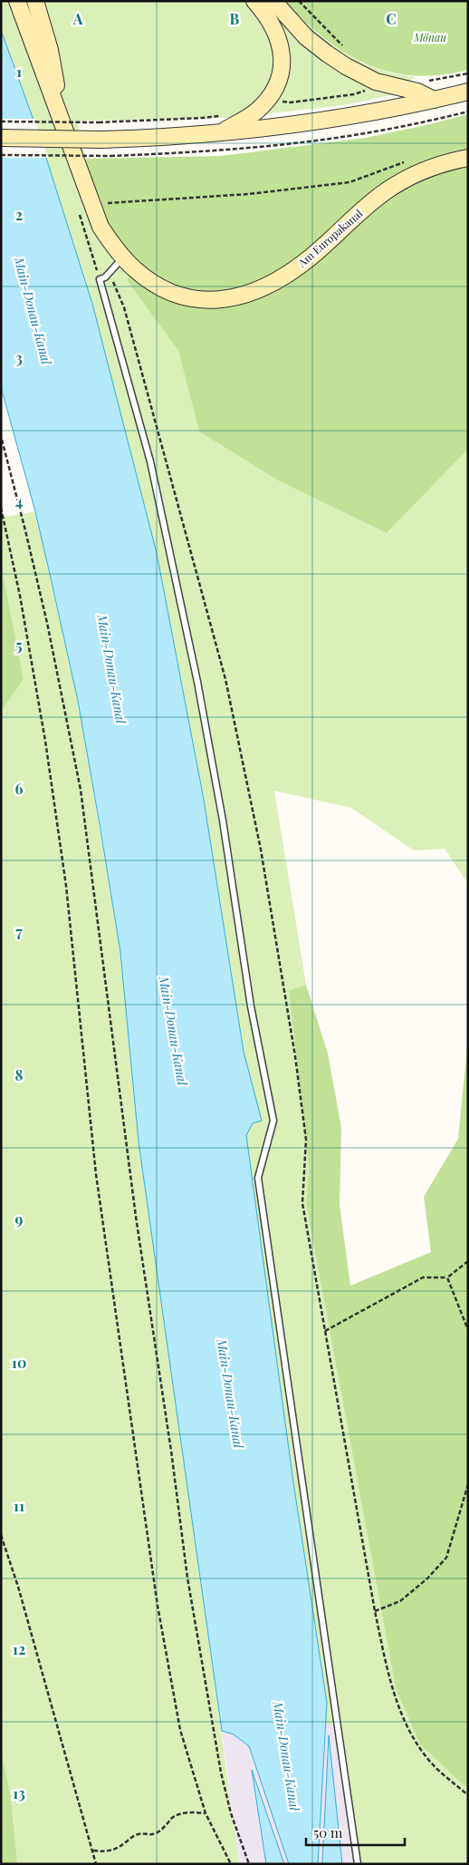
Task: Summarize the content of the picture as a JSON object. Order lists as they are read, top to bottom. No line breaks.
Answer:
{"streets":{"main road":["Am Europakanal"]},"water":["Main-Donau-Kanal"],"parks":["Mönau"],"scale_bar":"50 m","grid":{"columns":["A","B","C"],"rows":["1","2","3","4","5","6","7","8","9","10","11","12","13"]}}
